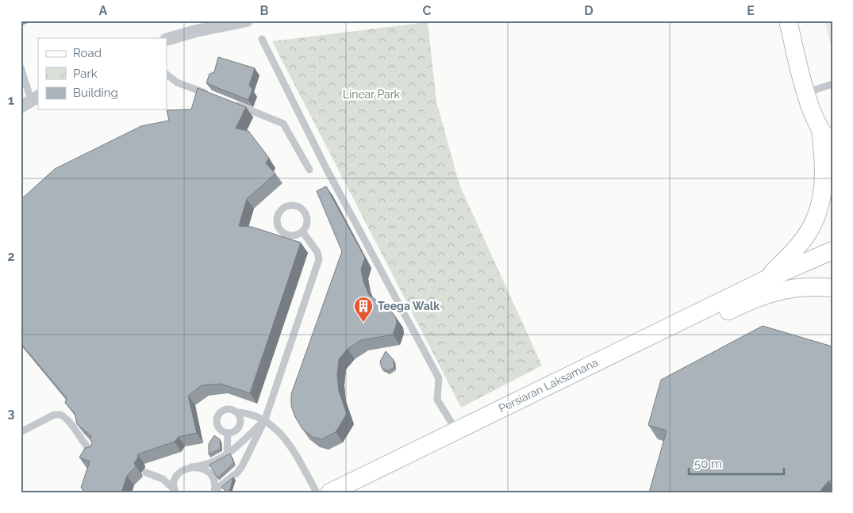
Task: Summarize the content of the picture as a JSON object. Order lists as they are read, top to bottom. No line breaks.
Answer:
{"streets":{"street":["Persiaran Laksamana"]},"parks":["Linear Park"],"places":{"building":["Teega Walk"]},"legend":["Road","Park","Building"],"scale_bar":"50 m","grid":{"columns":["A","B","C","D","E"],"rows":["1","2","3"]}}
